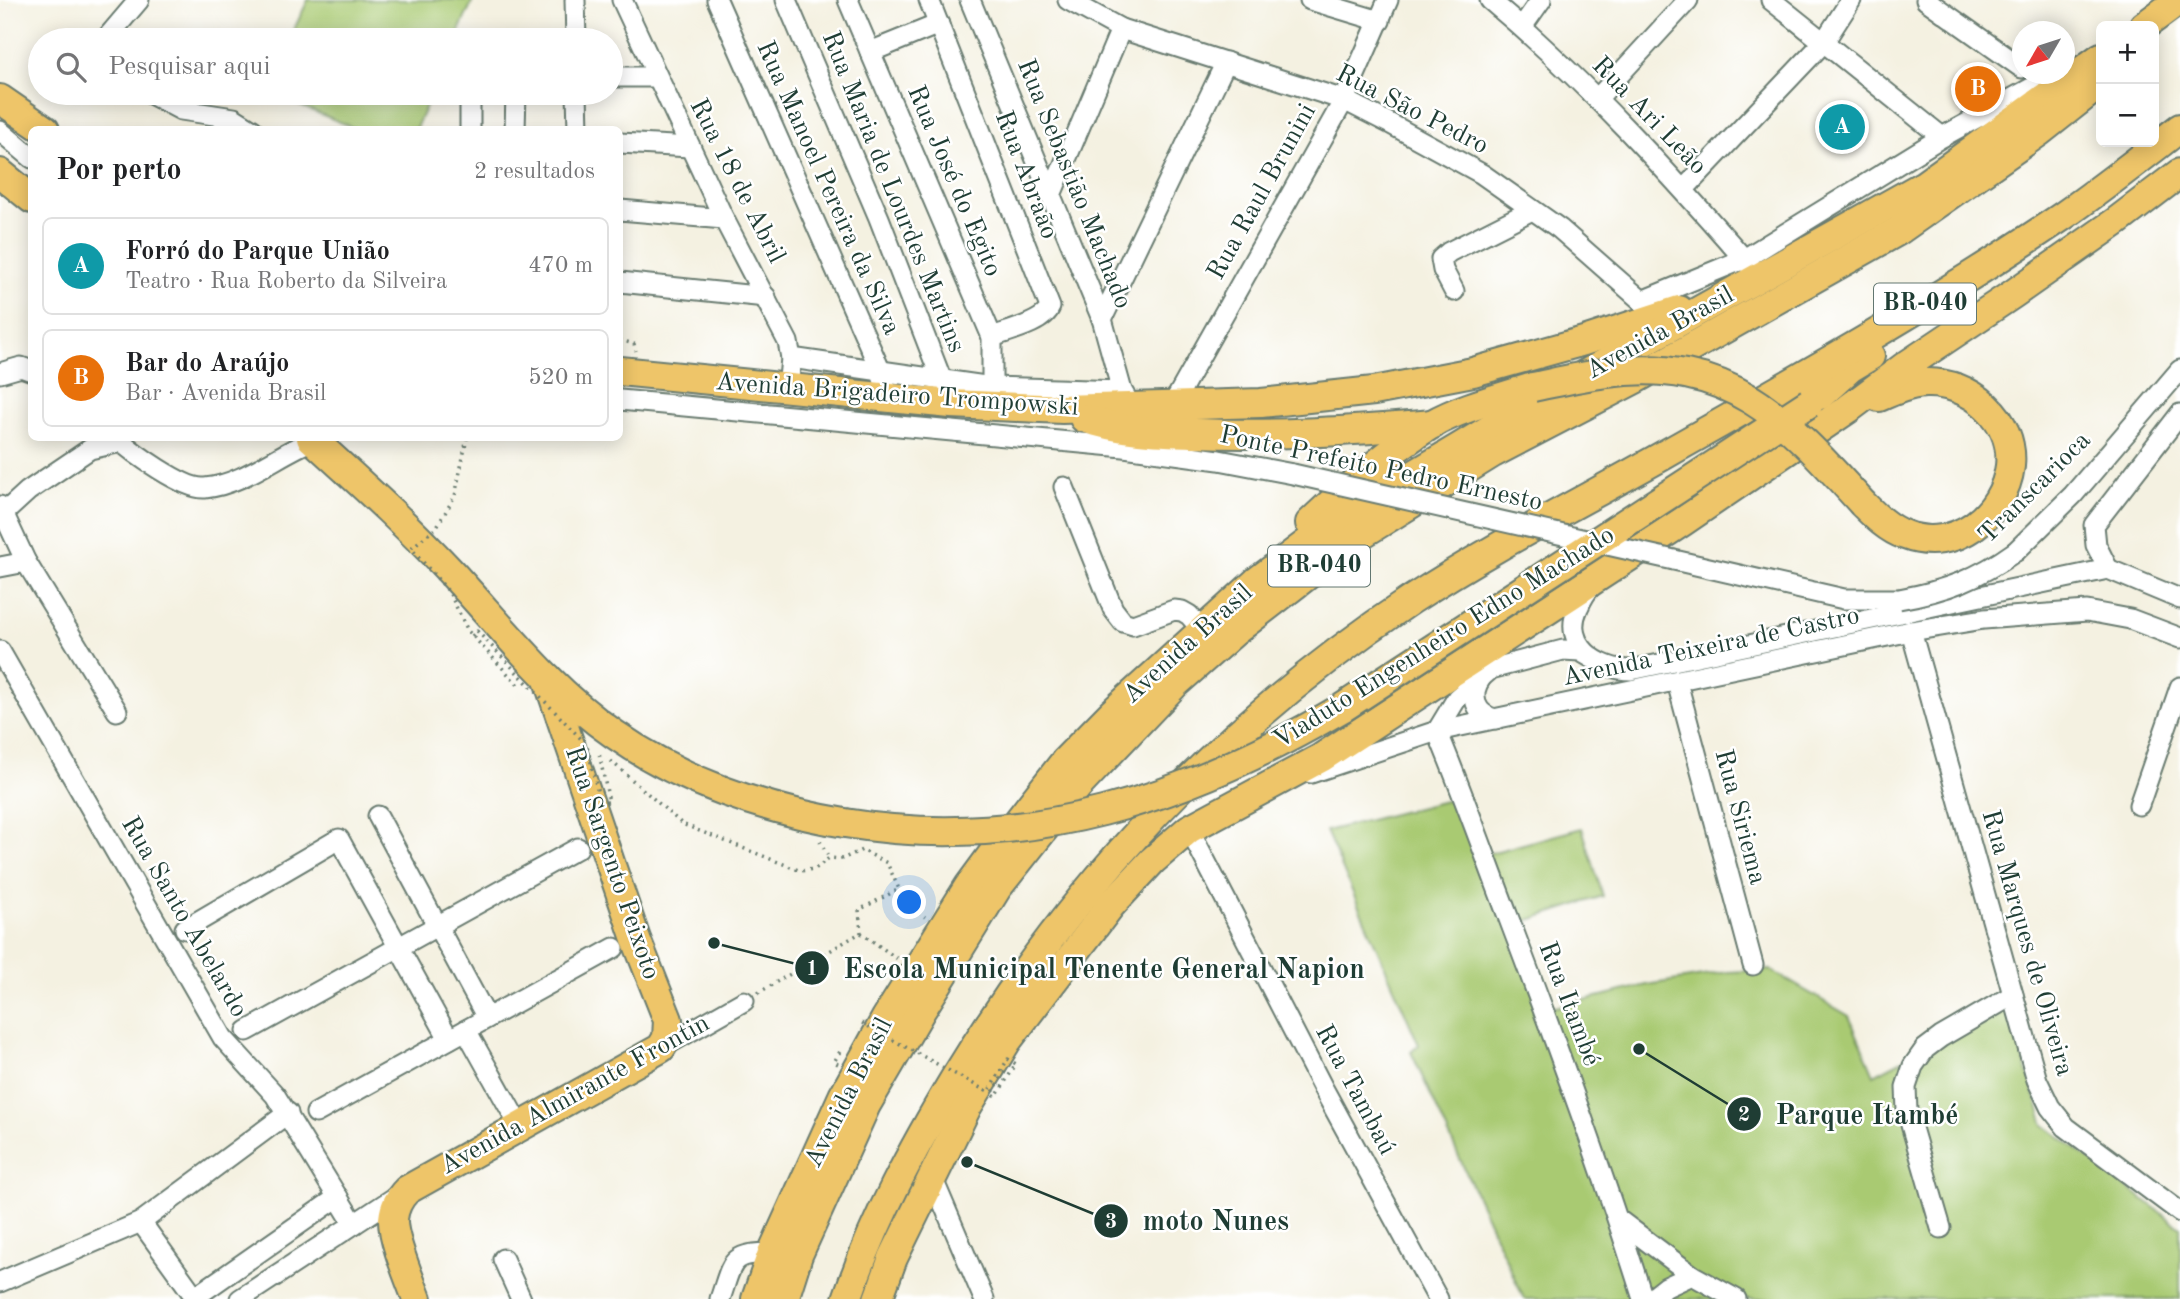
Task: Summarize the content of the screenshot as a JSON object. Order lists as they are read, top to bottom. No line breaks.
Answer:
{"streets":{"highway":["BR-040","Avenida Brasil","Avenida Brigadeiro Trompowski","Viaduto Engenheiro Edno Machado","Rua Sargento Peixoto","Avenida Almirante Frontin"],"street":["Rua São Pedro","Rua Ari Leão","Rua Abraão","Rua 18 de Abril","Rua José do Egito","Rua Sebastião Machado","Rua Manoel Pereira da Silva","Rua Maria de Lourdes Martins","Rua Raul Brunini","Ponte Prefeito Pedro Ernesto","Transcarioca","Avenida Teixeira de Castro","Rua Siriema","Rua Santo Abelardo","Rua Marques de Oliveira","Rua Itambé","Rua Tambaú"]},"crossings":[["Rua São Pedro","Rua Raul Brunini"],["Rua São Pedro","Avenida Brigadeiro Trompowski"],["Rua Ari Leão","Avenida Brasil"],["Rua Ari Leão","Avenida Brigadeiro Trompowski"],["Rua Abraão","Rua José do Egito"],["Rua 18 de Abril","Avenida Brigadeiro Trompowski"],["Rua Sebastião Machado","Avenida Brigadeiro Trompowski"],["Rua Manoel Pereira da Silva","Avenida Brigadeiro Trompowski"],["Rua Maria de Lourdes Martins","Avenida Brigadeiro Trompowski"],["Rua Raul Brunini","Avenida Brigadeiro Trompowski"],["Avenida Brasil","Avenida Brigadeiro Trompowski"],["Ponte Prefeito Pedro Ernesto","Transcarioca"],["Viaduto Engenheiro Edno Machado","Rua Sargento Peixoto"],["Avenida Teixeira de Castro","Rua Siriema"],["Avenida Teixeira de Castro","Rua Marques de Oliveira"],["Avenida Teixeira de Castro","Rua Itambé"],["Rua Sargento Peixoto","Avenida Almirante Frontin"],["Rua Santo Abelardo","Avenida Almirante Frontin"]],"places":["Escola Municipal Tenente General Napion","Parque Itambé","moto Nunes"],"north":"bottom left","page":{"map_buttons":["+","−"],"search":"Pesquisar aqui","pins":["B","A"],"heading":["Por perto","2 resultados"],"list":[{"mark":"A","name":"Forró do Parque União","note":"Teatro · Rua Roberto da Silveira","value":"470 m"},{"mark":"B","name":"Bar do Araújo","note":"Bar · Avenida Brasil","value":"520 m"}]}}
